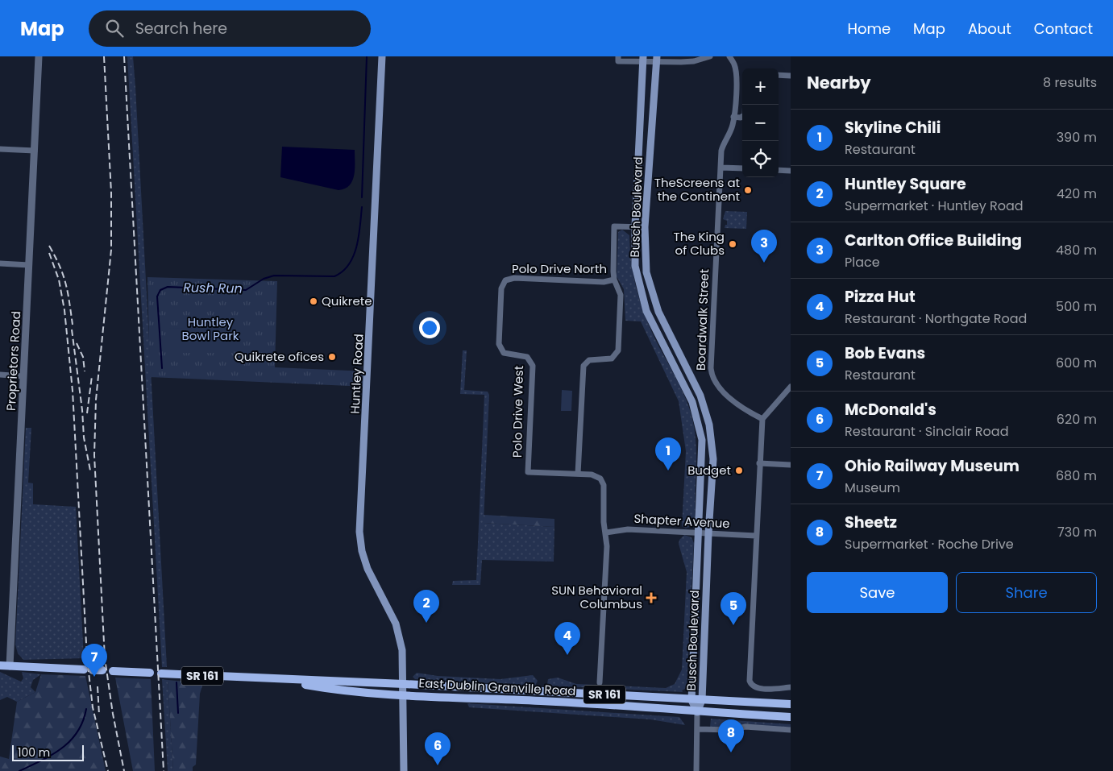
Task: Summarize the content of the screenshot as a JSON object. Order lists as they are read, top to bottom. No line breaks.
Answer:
{"streets":{"main road":["Busch Boulevard","Huntley Road","SR 161","East Dublin Granville Road"],"street":["Polo Drive North","Boardwalk Street","Proprietors Road","Polo Drive West","Shapter Avenue"]},"crossings":[["Busch Boulevard","Shapter Avenue"],["Busch Boulevard","East Dublin Granville Road"],["Polo Drive North","Polo Drive West"],["Huntley Road","East Dublin Granville Road"]],"water":["Rush Run"],"parks":["Huntley Bowl Park"],"places":{"other":["TheScreens at the Continent","The King of Clubs","Quikrete","Quikrete ofices","Budget"],"health":["SUN Behavioral Columbus"]},"scale_bar":"100 m","page":{"header":"Map","search":"Search here","nav":["Home","Map","About","Contact"],"heading":["Nearby","8 results"],"map_buttons":["+","−"],"list":[{"mark":"1","name":"Skyline Chili","note":"Restaurant","value":"390 m"},{"mark":"2","name":"Huntley Square","note":"Supermarket · Huntley Road","value":"420 m"},{"mark":"3","name":"Carlton Office Building","note":"Place","value":"480 m"},{"mark":"4","name":"Pizza Hut","note":"Restaurant · Northgate Road","value":"500 m"},{"mark":"5","name":"Bob Evans","note":"Restaurant","value":"600 m"},{"mark":"6","name":"McDonald's","note":"Restaurant · Sinclair Road","value":"620 m"},{"mark":"7","name":"Ohio Railway Museum","note":"Museum","value":"680 m"},{"mark":"8","name":"Sheetz","note":"Supermarket · Roche Drive","value":"730 m"}],"pins":["3","1","2","5","4","7","8","6"],"buttons":["Save","Share"],"scale":"100 m"}}
